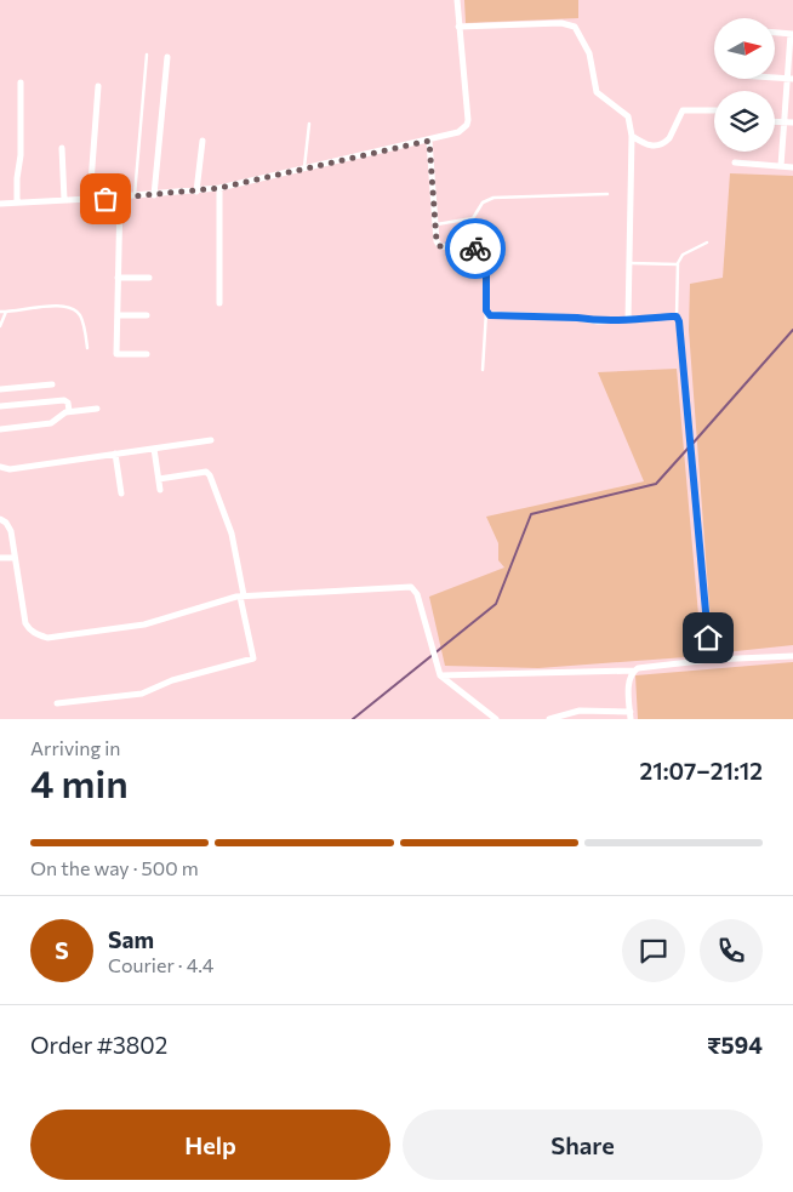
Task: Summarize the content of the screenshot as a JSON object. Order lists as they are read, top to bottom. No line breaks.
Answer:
{"north":"right","page":{"heading":["4 min","Arriving in","21:07–21:12"],"panel":["Sam","Courier · 4.4","Order #3802","₹594"],"bar":"On the way · 500 m","round":"S","buttons":["Help","Share"]}}
